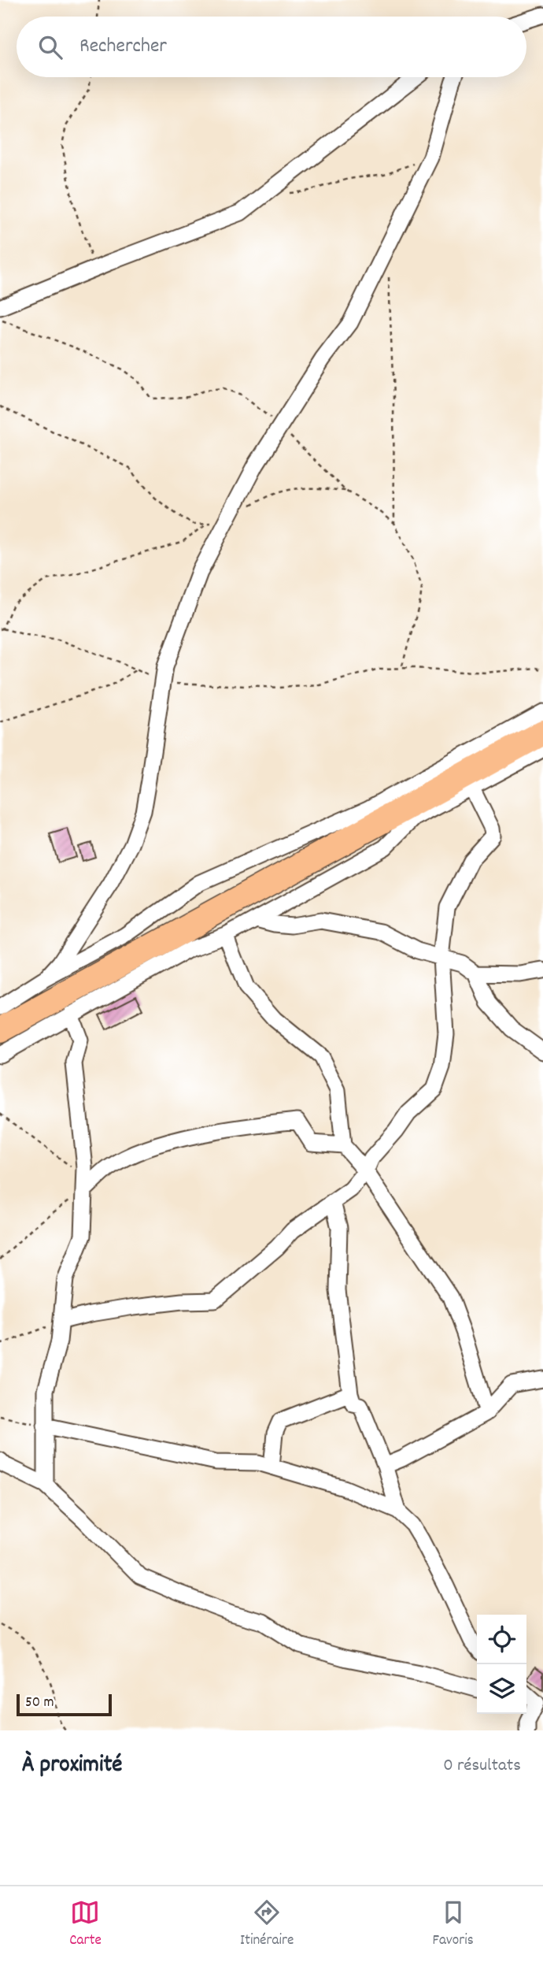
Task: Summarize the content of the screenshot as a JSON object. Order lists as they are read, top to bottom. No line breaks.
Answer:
{"scale_bar":"50 m","page":{"search":"Rechercher","scale":"50 m","heading":["À proximité","0 résultats"],"nav":["Carte","Itinéraire","Favoris"]}}
